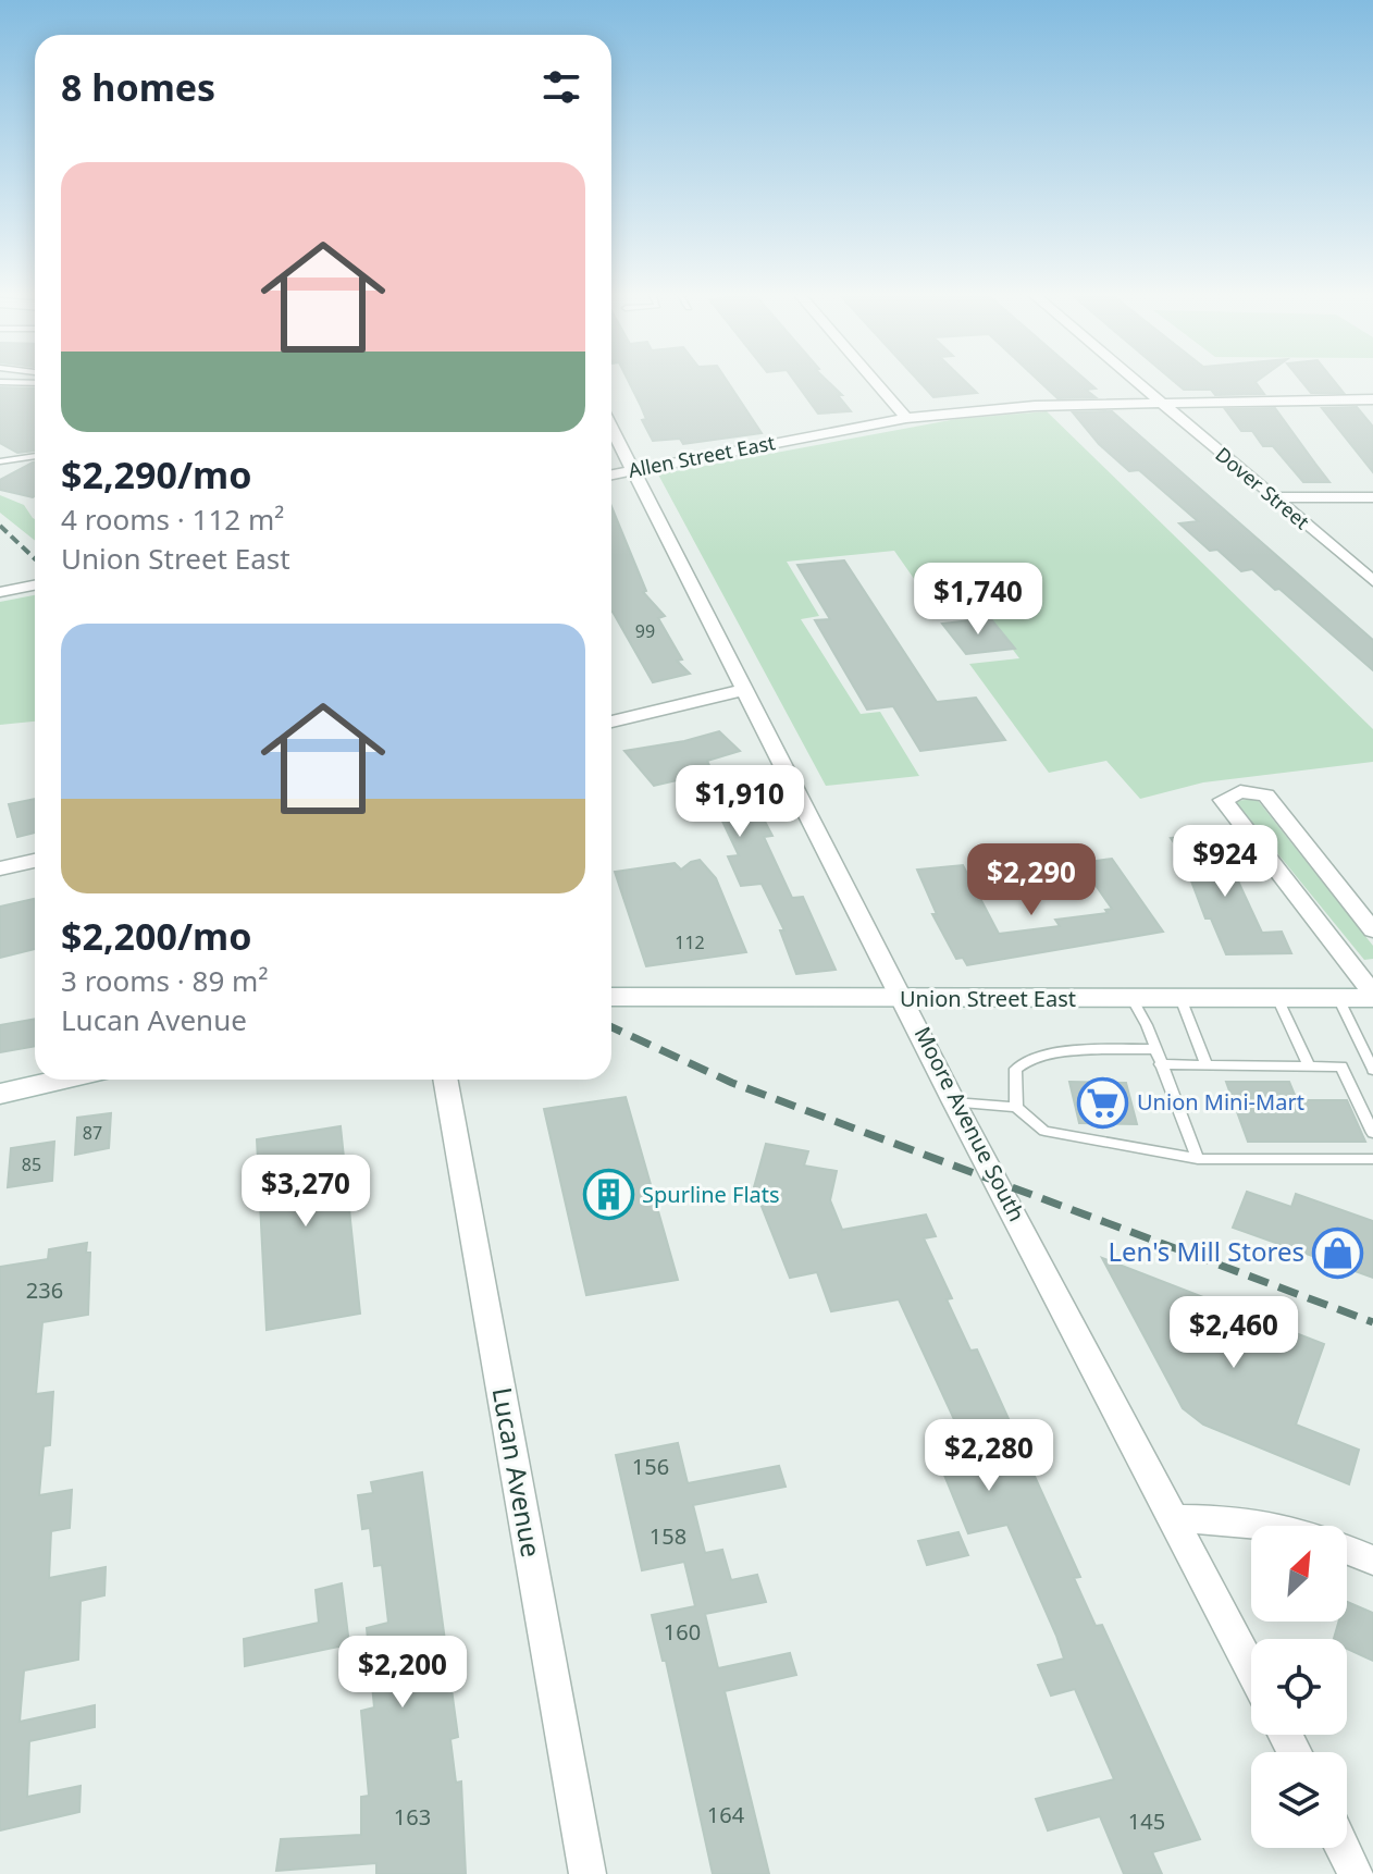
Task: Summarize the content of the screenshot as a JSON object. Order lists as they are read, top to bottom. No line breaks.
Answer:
{"streets":{"street":["Allen Street East","Dover Street","Union Street East","Moore Avenue South","Lucan Avenue"]},"crossings":[["Allen Street East","Dover Street"],["Allen Street East","Moore Avenue South"],["Union Street East","Moore Avenue South"]],"places":{"supermarket":["Union Mini-Mart"],"building":["Spurline Flats"],"shop":["Len's Mill Stores"]},"house_numbers":["99","112","87","85","236","156","158","160","164","163","145"],"north":"top right","page":{"heading":"8 homes","list":[{"name":"$2,290/mo","note":"4 rooms · 112 m² · Union Street East"},{"name":"$2,200/mo","note":"3 rooms · 89 m² · Lucan Avenue"}],"price":["$1,740","$1,910","$924","$2,290","$3,270","$2,460","$2,280","$2,200"]}}
